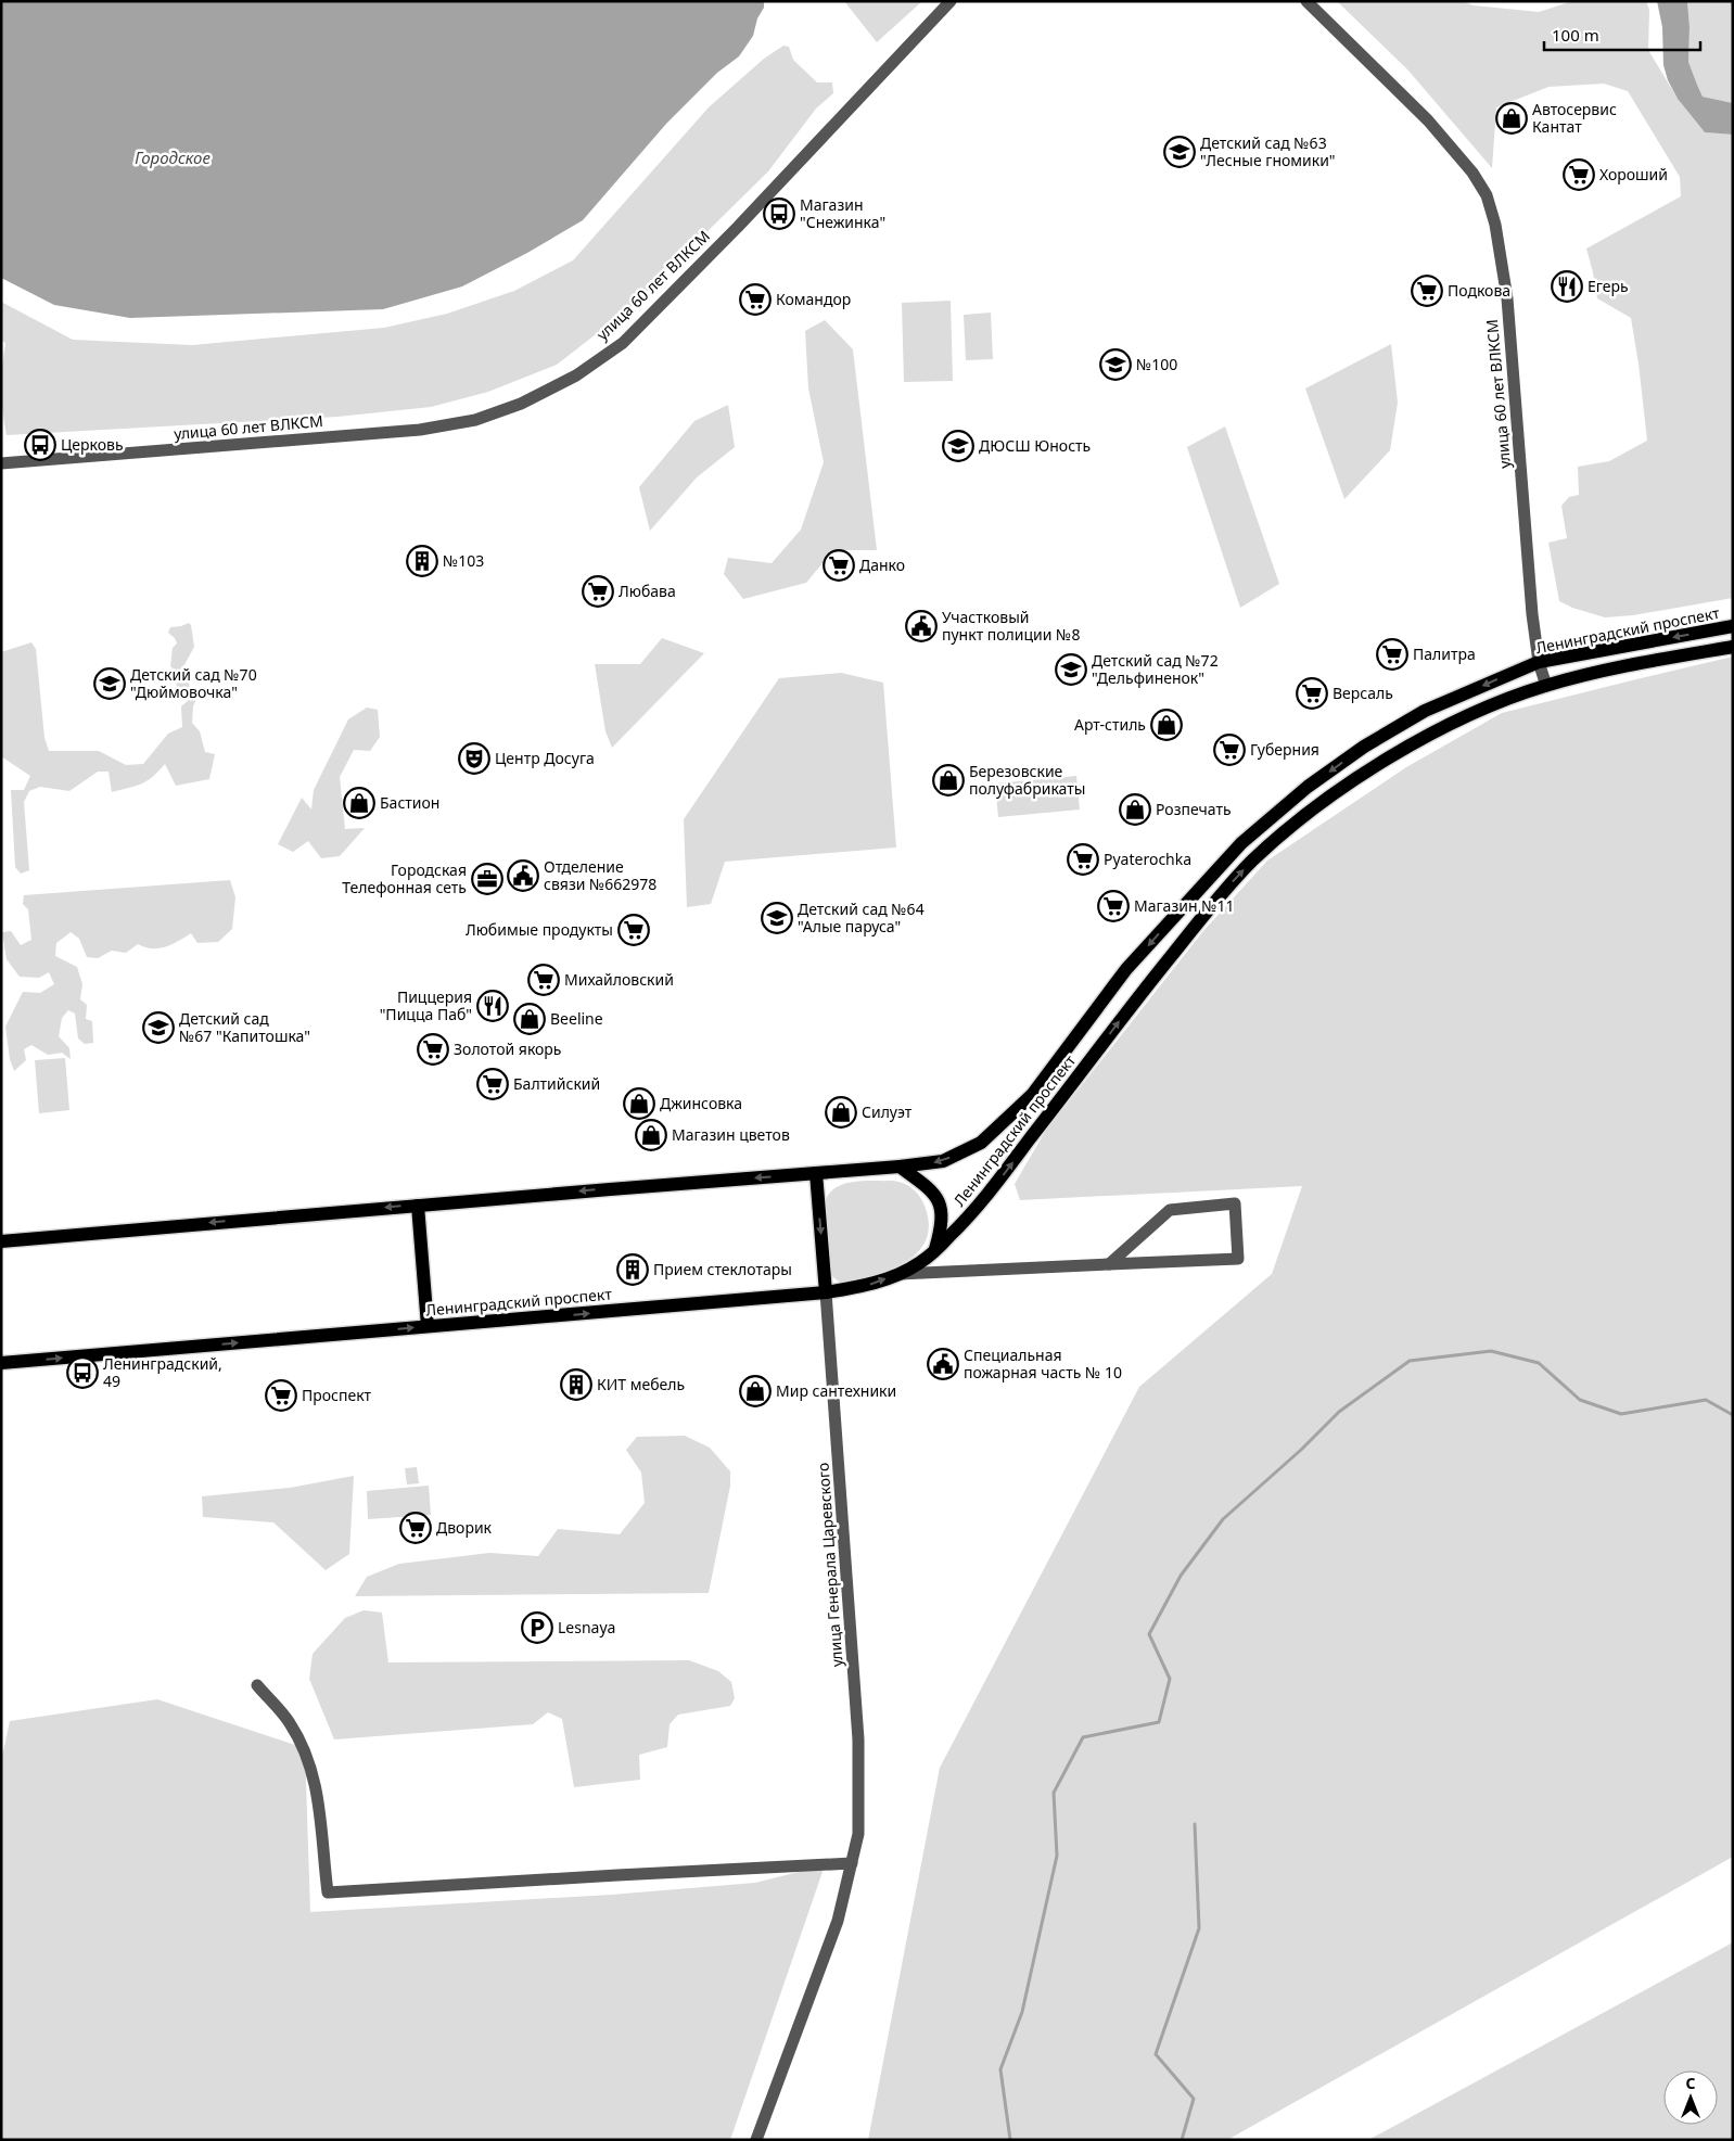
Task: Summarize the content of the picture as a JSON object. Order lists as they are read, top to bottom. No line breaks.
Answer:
{"streets":{"main road":["Ленинградский проспект"],"street":["улица 60 лет ВЛКСМ","улица Генерала Царевского"]},"crossings":[["улица 60 лет ВЛКСМ","Ленинградский проспект"],["Ленинградский проспект","улица Генерала Царевского"]],"water":["Городское"],"places":{"shop":["Автосервис Кантат","Арт-стиль","Березовские полуфабрикаты","Бастион","Розпечать","Beeline","Джинсовка","Силуэт","Магазин цветов","Мир сантехники"],"school or university":["Детский сад №63 \"Лесные гномики\"","№100","ДЮСШ Юность","Детский сад №72 \"Дельфиненок\"","Детский сад №70 \"Дюймовочка\"","Детский сад №64 \"Алые паруса\"","Детский сад №67 \"Капитошка\""],"supermarket":["Хороший","Подкова","Командор","Данко","Любава","Палитра","Версаль","Губерния","Pyaterochka","Магазин №11","Любимые продукты","Михайловский","Золотой якорь","Балтийский","Проспект","Дворик"],"bus stop":["Магазин \"Снежинка\"","Церковь","Ленинградский, 49"],"restaurant":["Егерь","Пиццерия \"Пицца Паб\""],"building":["№103","Прием стеклотары","КИТ мебель"],"public building":["Участковый пункт полиции №8","Отделение связи №662978","Специальная пожарная часть № 10"],"theatre":["Центр Досуга"],"office":["Городская Телефонная сеть"],"parking":["Lesnaya"]},"scale_bar":"100 m","north":"top"}
